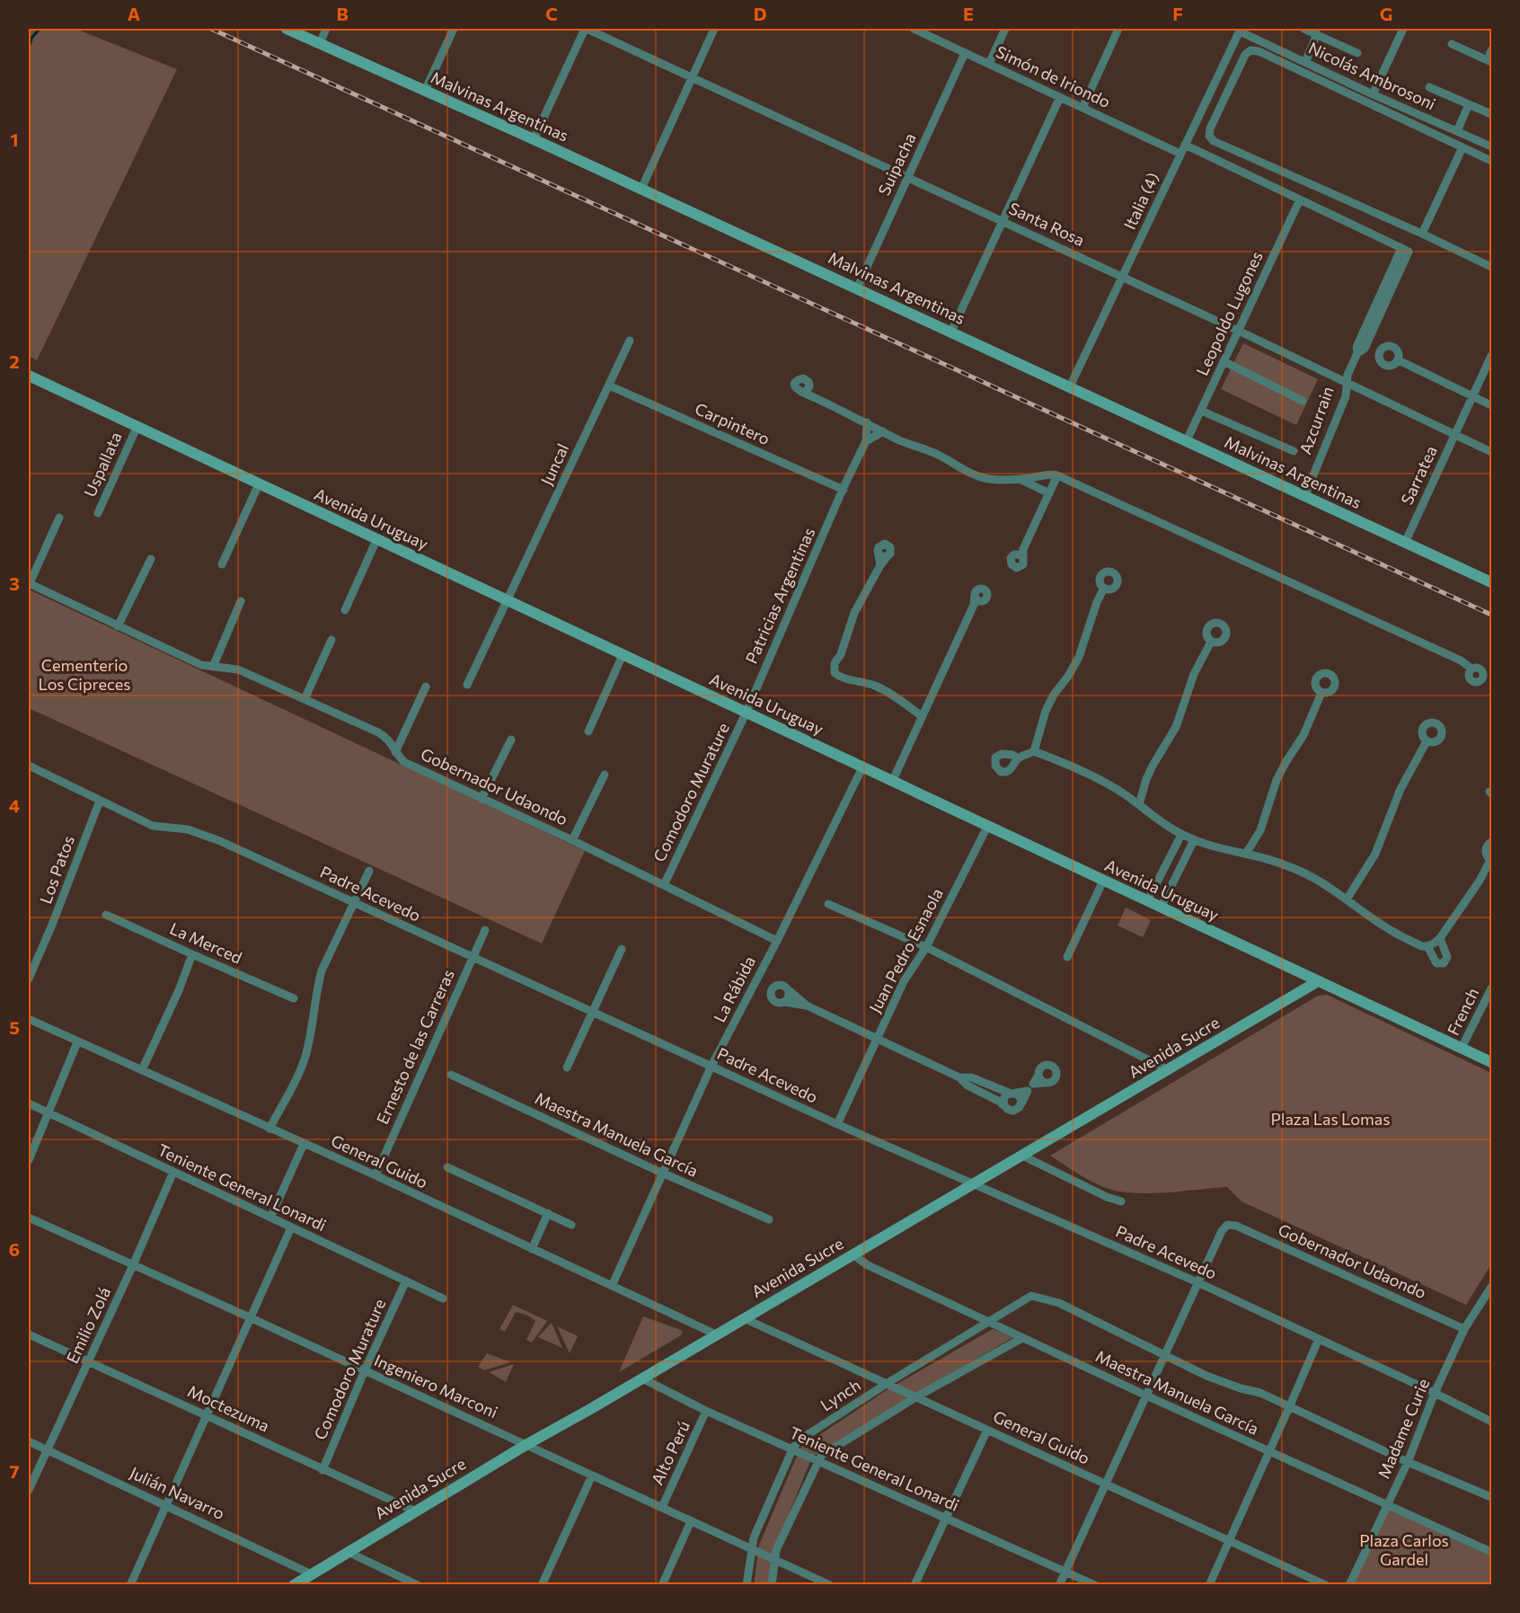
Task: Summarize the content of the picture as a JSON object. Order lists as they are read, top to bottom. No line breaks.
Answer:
{"streets":{"main road":["Malvinas Argentinas","Avenida Uruguay","Avenida Sucre"],"street":["Nicolás Ambrosoni","Simón de Iriondo","Suipacha","Italia (4)","Santa Rosa","Leopoldo Lugones","Azcurrain","Carpintero","Uspallata","Juncal","Sarratea","Patricias Argentinas","Gobernador Udaondo","Comodoro Murature","Los Patos","Padre Acevedo","La Merced","Juan Pedro Esnaola","La Rábida","French","Ernesto de las Carreras","Maestra Manuela García","General Guido","Teniente General Lonardi","Emilio Zolá","Ingeniero Marconi","Lynch","Moctezuma","Madame Curie","Alto Perú","Julián Navarro"]},"crossings":[["Nicolás Ambrosoni","Italia (4)"],["Simón de Iriondo","Suipacha"],["Simón de Iriondo","Italia (4)"],["Malvinas Argentinas","Suipacha"],["Malvinas Argentinas","Italia (4)"],["Malvinas Argentinas","Leopoldo Lugones"],["Malvinas Argentinas","Azcurrain"],["Malvinas Argentinas","Sarratea"],["Suipacha","Santa Rosa"],["Italia (4)","Santa Rosa"],["Santa Rosa","Leopoldo Lugones"],["Santa Rosa","Azcurrain"],["Santa Rosa","Sarratea"],["Leopoldo Lugones","Azcurrain"],["Carpintero","Juncal"],["Carpintero","Patricias Argentinas"],["Uspallata","Avenida Uruguay"],["Juncal","Avenida Uruguay"],["Avenida Uruguay","Patricias Argentinas"],["Avenida Uruguay","Comodoro Murature"],["Avenida Uruguay","Juan Pedro Esnaola"],["Avenida Uruguay","La Rábida"],["Avenida Uruguay","French"],["Avenida Uruguay","Avenida Sucre"],["Patricias Argentinas","Comodoro Murature"],["Gobernador Udaondo","Comodoro Murature"],["Gobernador Udaondo","Padre Acevedo"],["Gobernador Udaondo","La Rábida"],["Gobernador Udaondo","Madame Curie"],["Comodoro Murature","Teniente General Lonardi"],["Comodoro Murature","Ingeniero Marconi"],["Comodoro Murature","Moctezuma"],["Los Patos","Padre Acevedo"],["Padre Acevedo","Juan Pedro Esnaola"],["Padre Acevedo","La Rábida"],["Padre Acevedo","Ernesto de las Carreras"],["Padre Acevedo","Avenida Sucre"],["Padre Acevedo","Madame Curie"],["La Rábida","Maestra Manuela García"],["La Rábida","General Guido"],["Ernesto de las Carreras","General Guido"],["Avenida Sucre","Maestra Manuela García"],["Avenida Sucre","General Guido"],["Avenida Sucre","Teniente General Lonardi"],["Avenida Sucre","Ingeniero Marconi"],["Avenida Sucre","Moctezuma"],["Avenida Sucre","Julián Navarro"],["Maestra Manuela García","Lynch"],["Maestra Manuela García","Madame Curie"],["General Guido","Lynch"],["Teniente General Lonardi","Emilio Zolá"],["Teniente General Lonardi","Lynch"],["Teniente General Lonardi","Alto Perú"],["Emilio Zolá","Ingeniero Marconi"],["Emilio Zolá","Moctezuma"],["Emilio Zolá","Julián Navarro"],["Ingeniero Marconi","Lynch"],["Ingeniero Marconi","Alto Perú"]],"parks":["Cementerio Los Cipreces","Plaza Las Lomas","Plaza Carlos Gardel"],"grid":{"columns":["A","B","C","D","E","F","G"],"rows":["1","2","3","4","5","6","7"]}}
